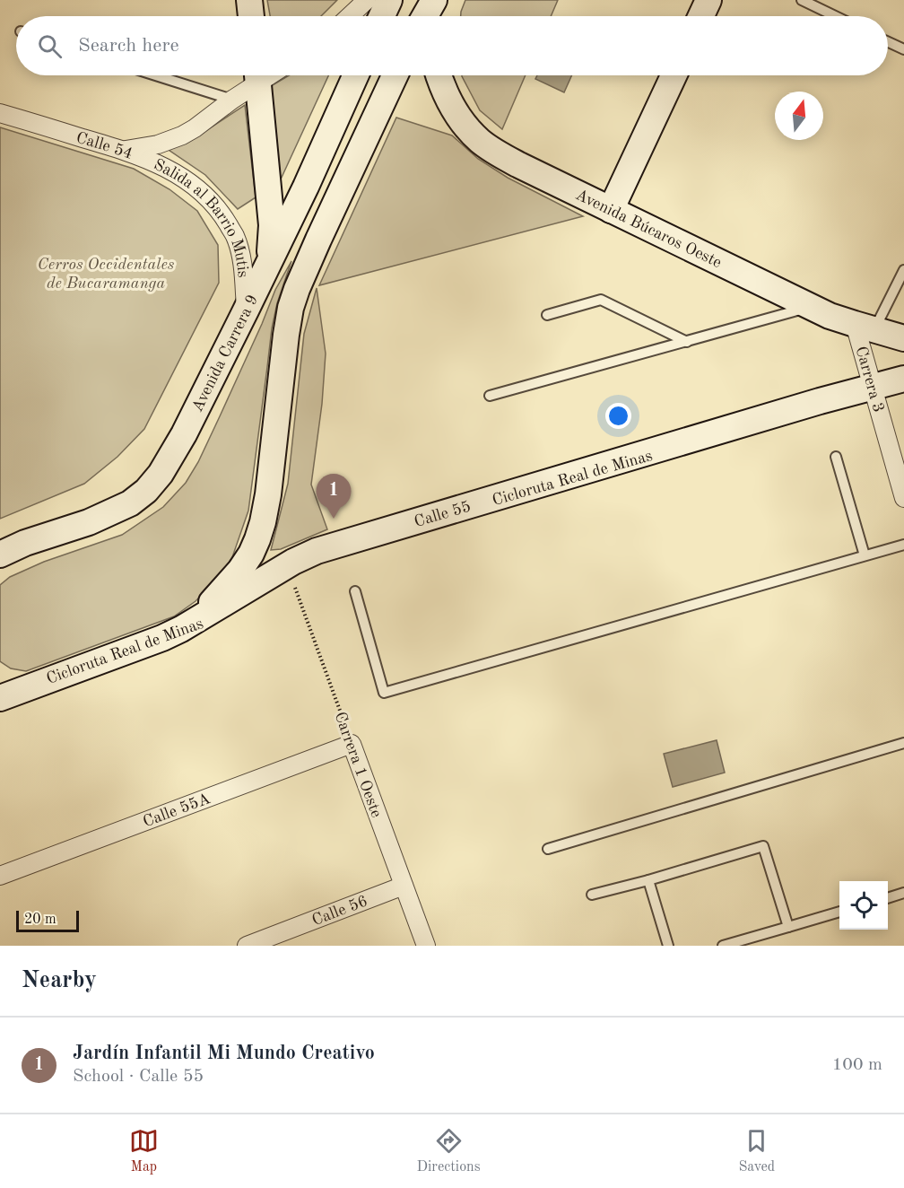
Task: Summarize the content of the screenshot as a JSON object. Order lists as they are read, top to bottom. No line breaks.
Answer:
{"streets":{"main road":["Avenida Búcaros Oeste","Avenida Carrera 9","Calle 55"],"street":["Calle 54","Salida al Barrio Mutis","Carrera 3","Carrera 1 Oeste","Calle 55A","Calle 56"]},"crossings":[["Calle 54","Salida al Barrio Mutis"],["Salida al Barrio Mutis","Avenida Carrera 9"],["Avenida Búcaros Oeste","Carrera 3"],["Carrera 3","Calle 55"],["Carrera 1 Oeste","Calle 55A"],["Carrera 1 Oeste","Calle 56"]],"parks":["Cerros Occidentales de Bucaramanga"],"scale_bar":"20 m","north":"top","page":{"search":"Search here","pins":"1","scale":"20 m","heading":"Nearby","list":[{"mark":"1","name":"Jardín Infantil Mi Mundo Creativo","note":"School · Calle 55","value":"100 m"}],"nav":["Map","Directions","Saved"]}}
